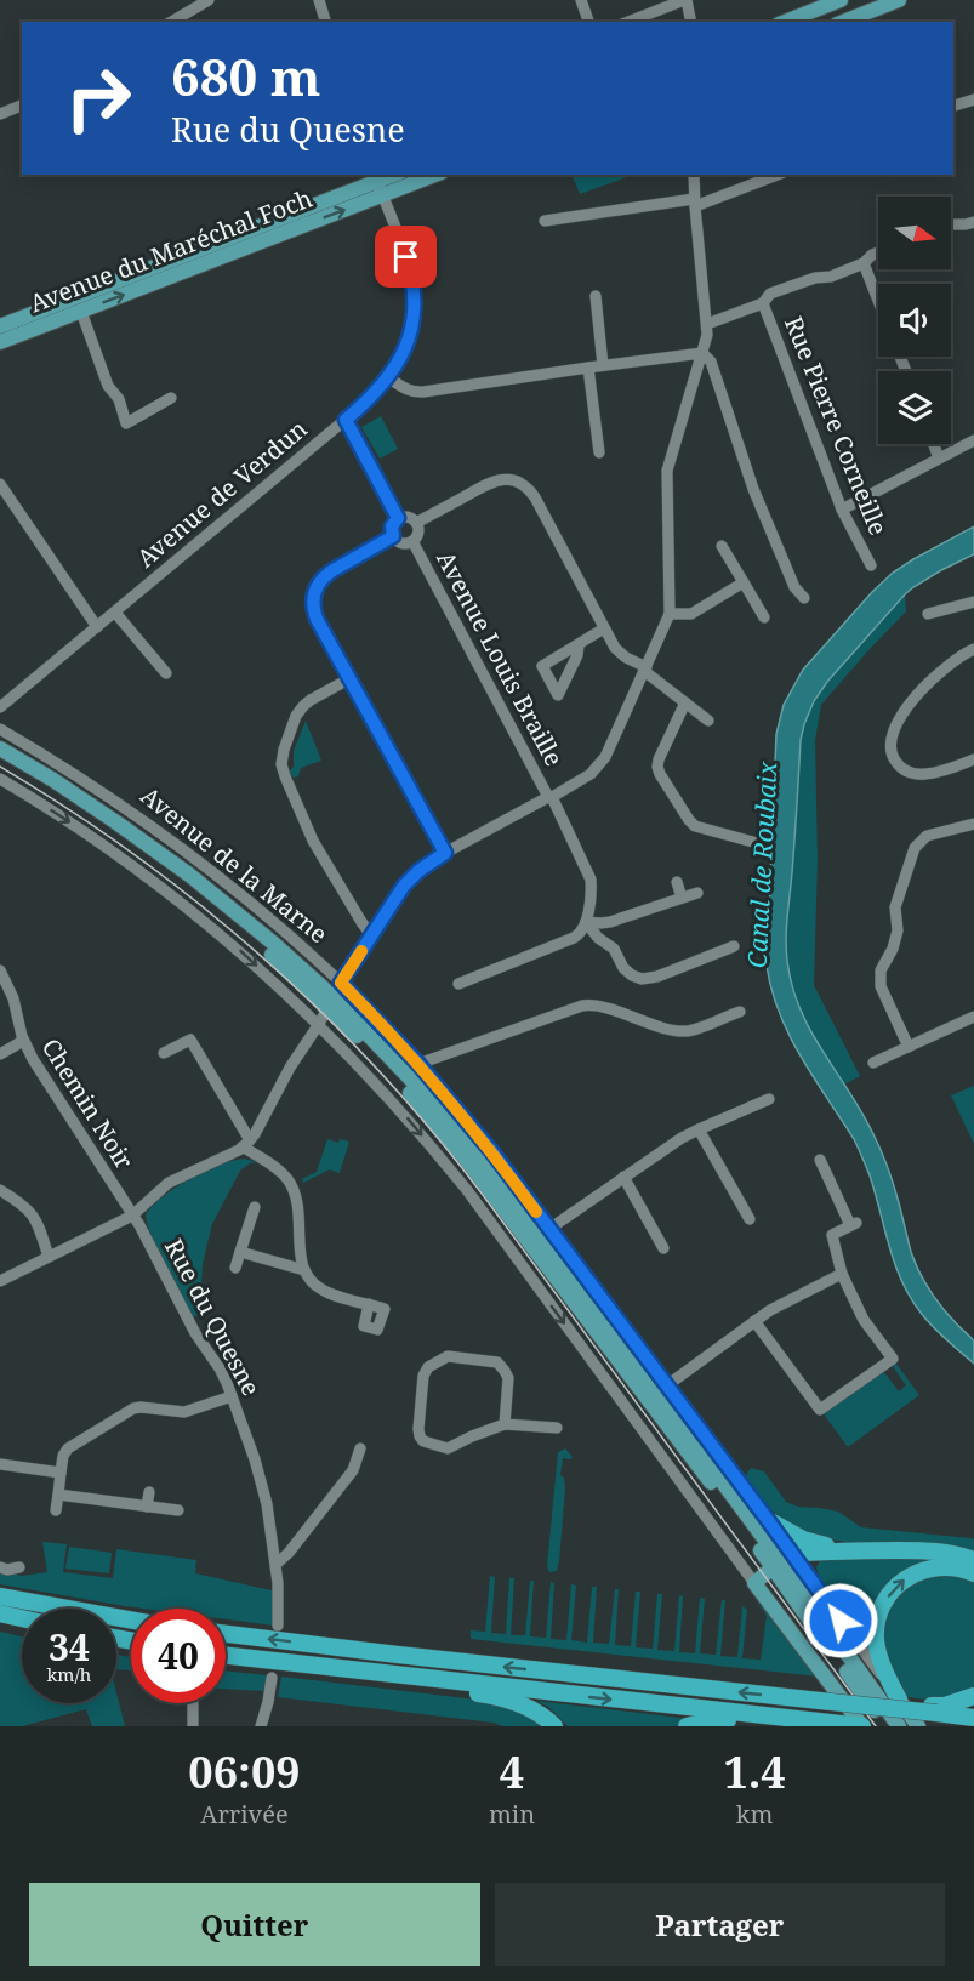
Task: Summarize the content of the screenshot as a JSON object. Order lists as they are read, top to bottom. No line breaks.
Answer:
{"streets":{"main road":["Avenue du Maréchal Foch","Avenue de la Marne"],"street":["Rue Pierre Corneille","Avenue de Verdun","Avenue Louis Braille","Chemin Noir","Rue du Quesne"]},"crossings":[["Avenue du Maréchal Foch","Avenue de Verdun"],["Chemin Noir","Rue du Quesne"]],"water":["Canal de Roubaix"],"north":"right","page":{"turn":["680 m","Rue du Quesne"],"speed":"34 km/h","limit":"40","eta":["06:09","Arrivée","4","min","1.4","km"],"buttons":["Quitter","Partager"]}}
